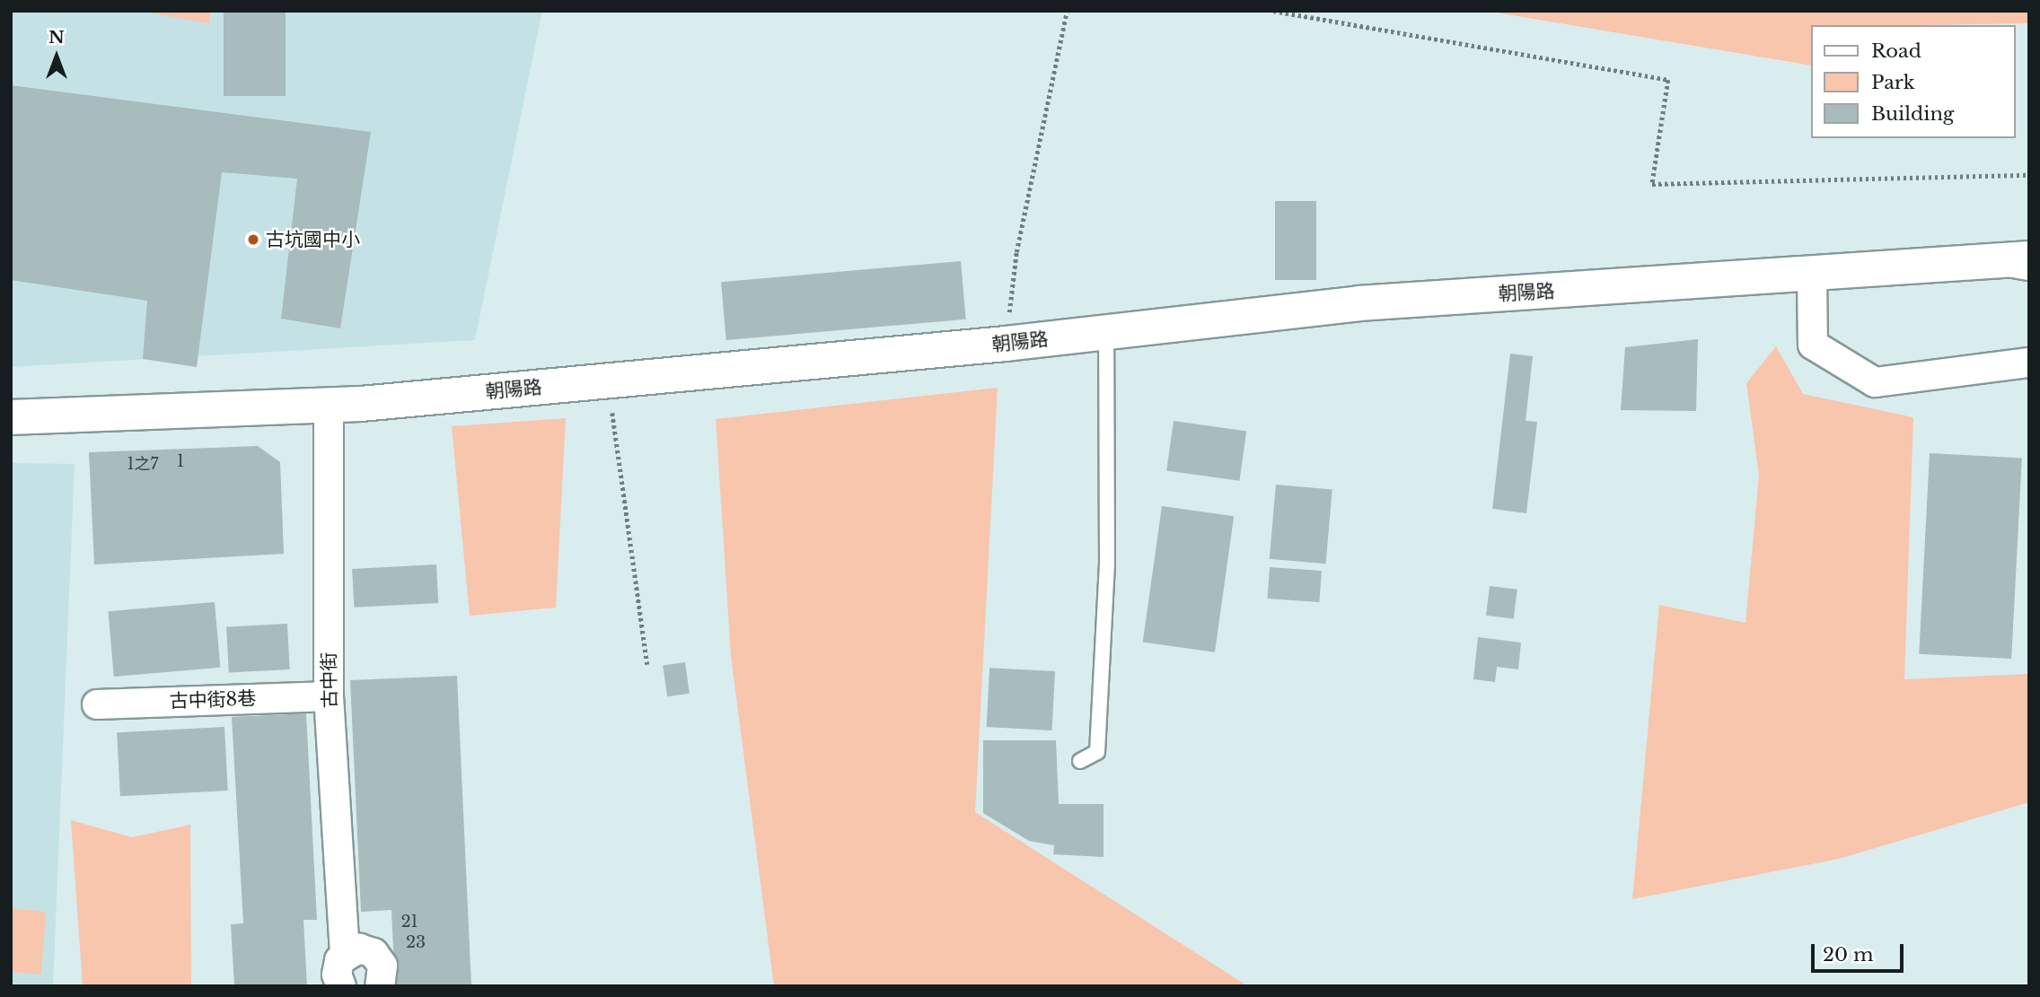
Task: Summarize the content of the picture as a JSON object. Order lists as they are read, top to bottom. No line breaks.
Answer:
{"streets":{"main road":["朝陽路"],"street":["古中街","古中街8巷"]},"crossings":[["朝陽路","古中街"],["古中街","古中街8巷"]],"places":["古坑國中小"],"house_numbers":["1","1之7","21","23"],"legend":["Road","Park","Building"],"scale_bar":"20 m","north":"top"}
